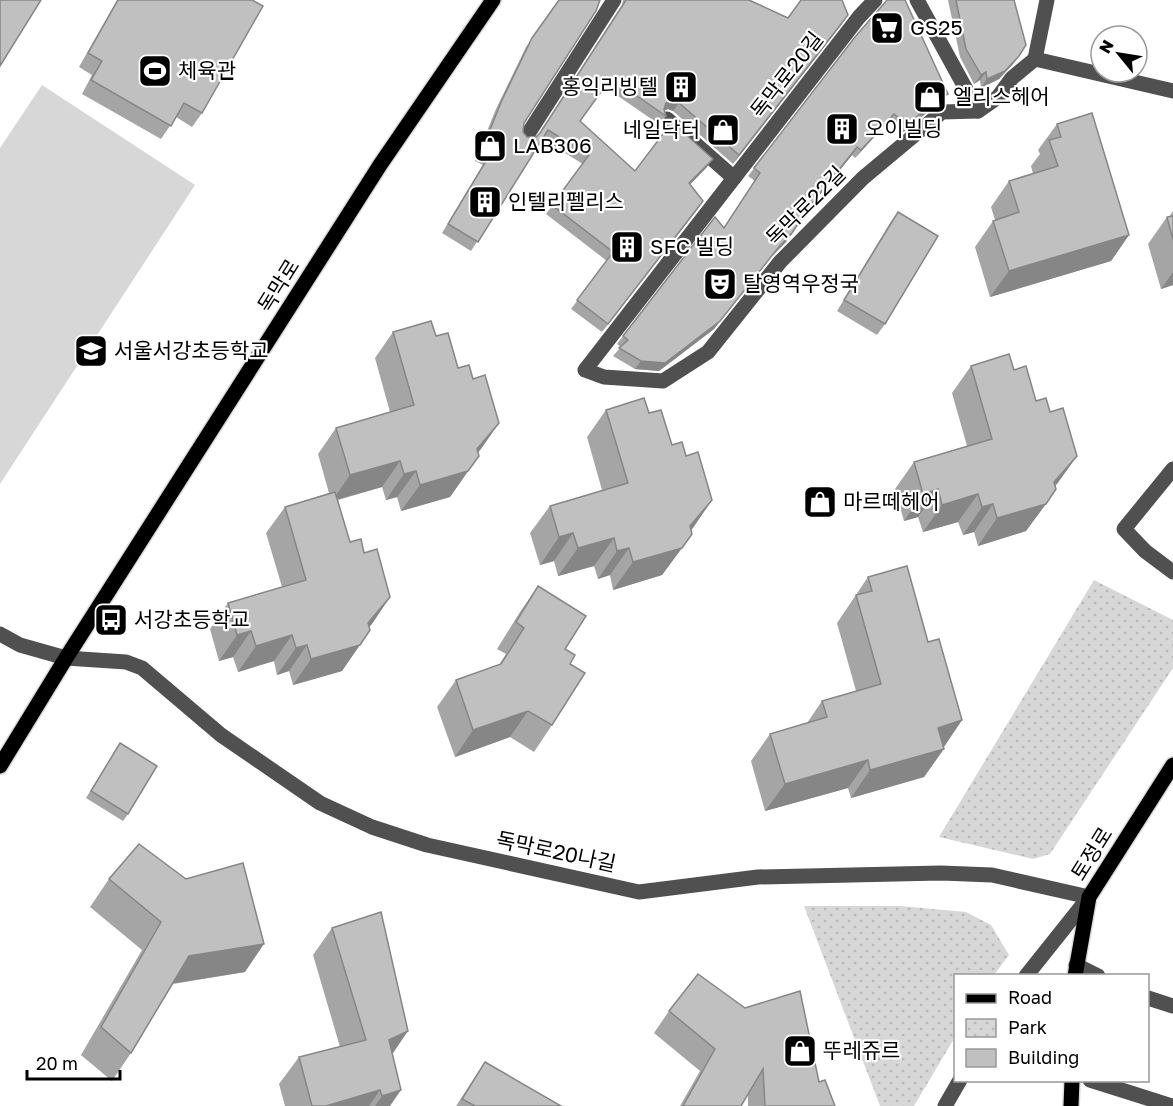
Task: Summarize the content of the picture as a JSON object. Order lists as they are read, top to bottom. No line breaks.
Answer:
{"streets":{"main road":["독막로","토정로"],"street":["독막로20길","독막로22길","독막로20나길"]},"crossings":[["독막로20길","독막로22길"],["독막로","독막로20나길"],["독막로20나길","토정로"]],"places":{"supermarket":["GS25"],"sports":["체육관"],"building":["홍익리빙텔","오이빌딩","인텔리펠리스","SFC 빌딩"],"shop":["엘리스헤어","네일닥터","LAB306","마르떼헤어","뚜레쥬르"],"theatre":["탈영역우정국"],"school or university":["서울서강초등학교"],"bus stop":["서강초등학교"]},"legend":["Road","Park","Building"],"scale_bar":"20 m","north":"top left"}
